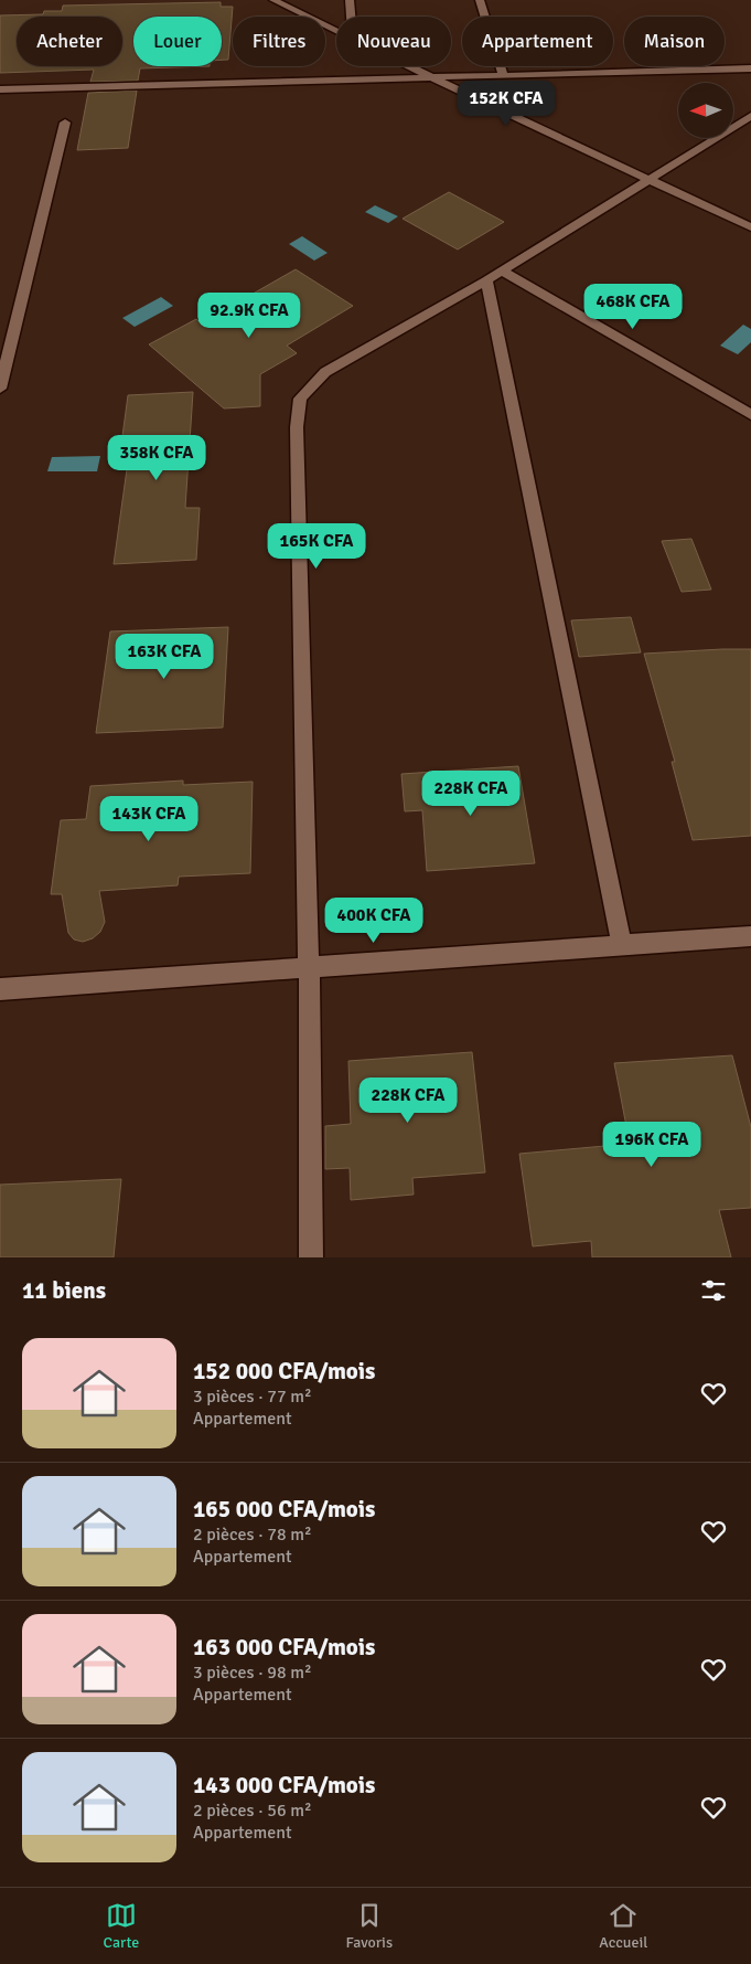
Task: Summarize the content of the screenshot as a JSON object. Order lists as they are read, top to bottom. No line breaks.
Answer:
{"north":"left","page":{"chip":["Acheter","Louer","Filtres","Nouveau","Appartement","Maison"],"price":["152K CFA","468K CFA","92.9K CFA","358K CFA","165K CFA","163K CFA","228K CFA","143K CFA","400K CFA","228K CFA","196K CFA"],"heading":"11 biens","list":[{"name":"152 000 CFA/mois","note":"3 pièces · 77 m² · Appartement"},{"name":"165 000 CFA/mois","note":"2 pièces · 78 m² · Appartement"},{"name":"163 000 CFA/mois","note":"3 pièces · 98 m² · Appartement"},{"name":"143 000 CFA/mois","note":"2 pièces · 56 m² · Appartement"}],"tabs":["Carte","Favoris","Accueil"]}}
